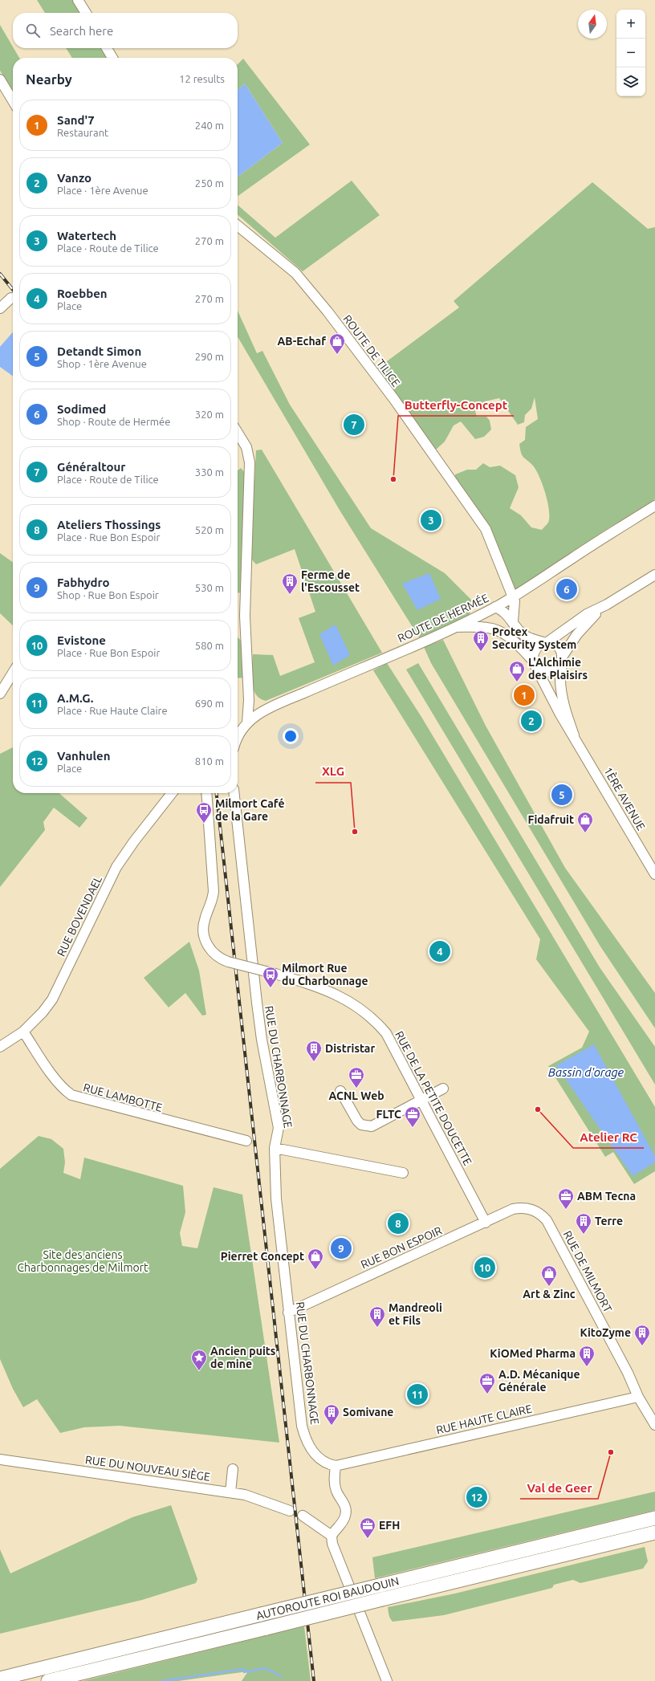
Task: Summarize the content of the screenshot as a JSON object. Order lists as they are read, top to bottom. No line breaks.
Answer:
{"streets":{"highway":["AUTOROUTE ROI BAUDOUIN"],"street":["ROUTE DE TILICE","ROUTE DE HERMÉE","1ÈRE AVENUE","RUE BOVENDAEL","RUE DU CHARBONNAGE","RUE LAMBOTTE","RUE DE LA PETITE DOUCETTE","RUE BON ESPOIR","RUE DE MILMORT","RUE HAUTE CLAIRE","RUE DU NOUVEAU SIÈGE"]},"crossings":[["ROUTE DE TILICE","ROUTE DE HERMÉE"],["ROUTE DE HERMÉE","1ÈRE AVENUE"],["RUE BOVENDAEL","RUE LAMBOTTE"],["RUE DU CHARBONNAGE","RUE BON ESPOIR"],["RUE DU CHARBONNAGE","RUE HAUTE CLAIRE"],["RUE DE LA PETITE DOUCETTE","RUE BON ESPOIR"],["RUE BON ESPOIR","RUE DE MILMORT"],["RUE DE MILMORT","RUE HAUTE CLAIRE"]],"water":["Bassin d'orage"],"parks":["Site des anciens Charbonnages de Milmort"],"places":{"shop":["AB-Echaf","L'Alchimie des Plaisirs","Fidafruit","Pierret Concept","Art & Zinc"],"other":["Butterfly-Concept","XLG","Atelier RC","Val de Geer"],"building":["Ferme de l'Escousset","Protex Security System","Distristar","Terre","Mandreoli et Fils","KitoZyme","KiOMed Pharma","Somivane"],"bus stop":["Milmort Café de la Gare","Milmort Rue du Charbonnage"],"office":["ACNL Web","FLTC","ABM Tecna","A.D. Mécanique Générale","EFH"],"place":["Ancien puits de mine"]},"north":"top","page":{"map_buttons":["+","−"],"search":"Search here","heading":["Nearby","12 results"],"list":[{"mark":"1","name":"Sand'7","note":"Restaurant","value":"240 m"},{"mark":"2","name":"Vanzo","note":"Place · 1ère Avenue","value":"250 m"},{"mark":"3","name":"Watertech","note":"Place · Route de Tilice","value":"270 m"},{"mark":"4","name":"Roebben","note":"Place","value":"270 m"},{"mark":"5","name":"Detandt Simon","note":"Shop · 1ère Avenue","value":"290 m"},{"mark":"6","name":"Sodimed","note":"Shop · Route de Hermée","value":"320 m"},{"mark":"7","name":"Généraltour","note":"Place · Route de Tilice","value":"330 m"},{"mark":"8","name":"Ateliers Thossings","note":"Place · Rue Bon Espoir","value":"520 m"},{"mark":"9","name":"Fabhydro","note":"Shop · Rue Bon Espoir","value":"530 m"},{"mark":"10","name":"Evistone","note":"Place · Rue Bon Espoir","value":"580 m"},{"mark":"11","name":"A.M.G.","note":"Place · Rue Haute Claire","value":"690 m"},{"mark":"12","name":"Vanhulen","note":"Place","value":"810 m"}],"pins":["7","3","6","1","2","5","4","8","9","10","11","12"]}}
